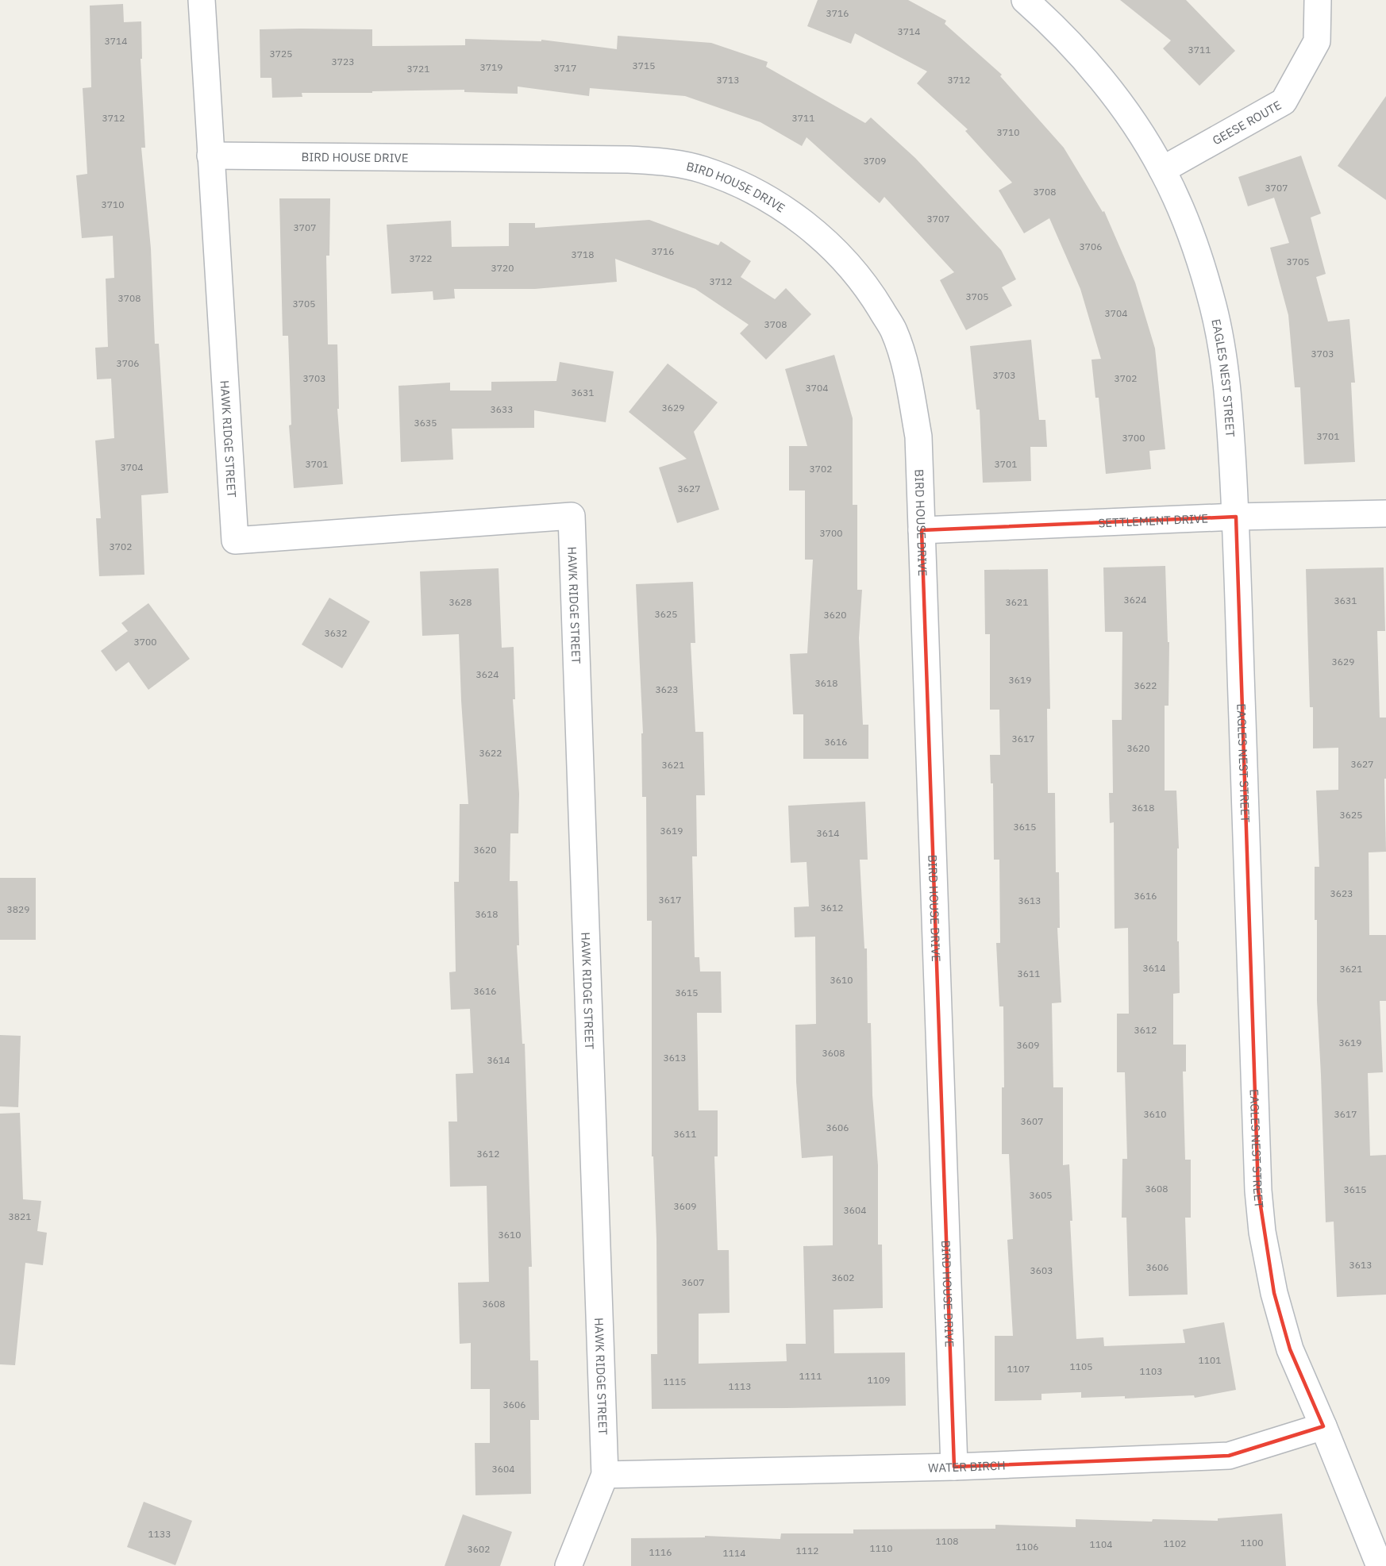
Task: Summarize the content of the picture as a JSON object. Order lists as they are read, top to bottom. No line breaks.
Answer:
{"streets":{"street":["GEESE ROUTE","BIRD HOUSE DRIVE","EAGLES NEST STREET","HAWK RIDGE STREET","SETTLEMENT DRIVE","WATER BIRCH"]},"crossings":[["GEESE ROUTE","EAGLES NEST STREET"],["BIRD HOUSE DRIVE","HAWK RIDGE STREET"],["BIRD HOUSE DRIVE","SETTLEMENT DRIVE"],["BIRD HOUSE DRIVE","WATER BIRCH"],["EAGLES NEST STREET","SETTLEMENT DRIVE"],["EAGLES NEST STREET","WATER BIRCH"],["HAWK RIDGE STREET","WATER BIRCH"]],"house_numbers":["3716","3714","3714","3711","3725","3723","3715","3719","3717","3721","3713","3712","3712","3711","3710","3709","3707","3708","3710","3707","3707","3706","3716","3718","3722","3705","3720","3712","3705","3708","3705","3704","3708","3703","3706","3703","3703","3702","3704","3631","3629","3633","3635","3701","3700","3701","3701","3704","3702","3627","3700","3702","3624","3631","3628","3621","3625","3620","3632","3700","3629","3624","3619","3618","3622","3623","3617","3616","3620","3622","3627","3621","3618","3625","3615","3619","3614","3620","3623","3616","3617","3613","3612","3829","3618","3614","3621","3611","3610","3616","3615","3612","3619","3609","3608","3613","3614","3610","3617","3607","3606","3611","3612","3608","3615","3605","3609","3604","3821","3610","3613","3606","3603","3602","3607","3608","1101","1105","1107","1103","1111","1109","1115","1113","3606","3604","1133","1108","1100","1102","1104","1106","1110","3602","1112","1116","1114"]}
